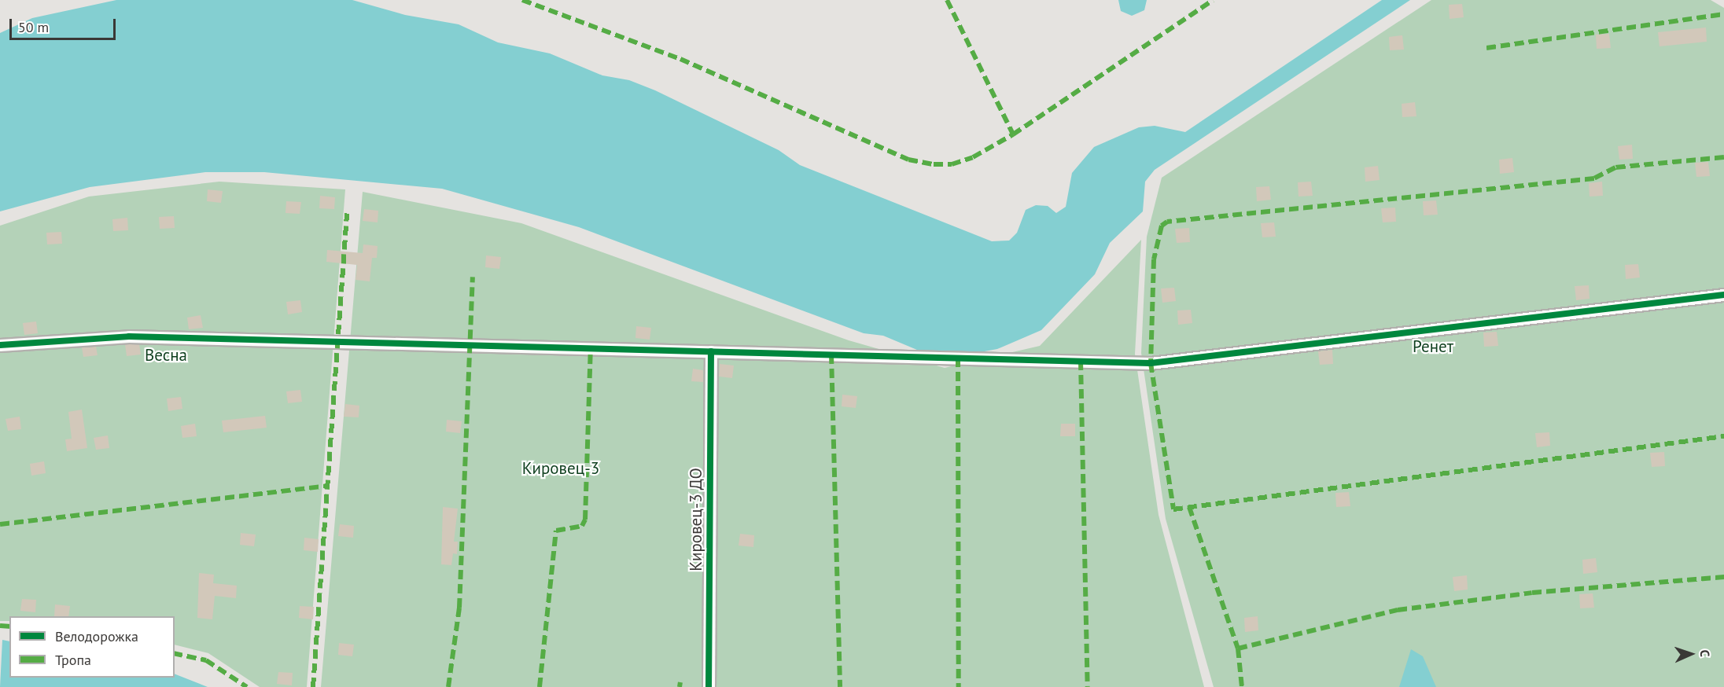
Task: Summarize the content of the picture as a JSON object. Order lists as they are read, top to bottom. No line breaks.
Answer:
{"streets":{"street":["Кировец-3 ДО"]},"parks":["Ренет","Весна","Кировец-3"],"legend":["Велодорожка","Тропа"],"scale_bar":"50 m","north":"right"}
